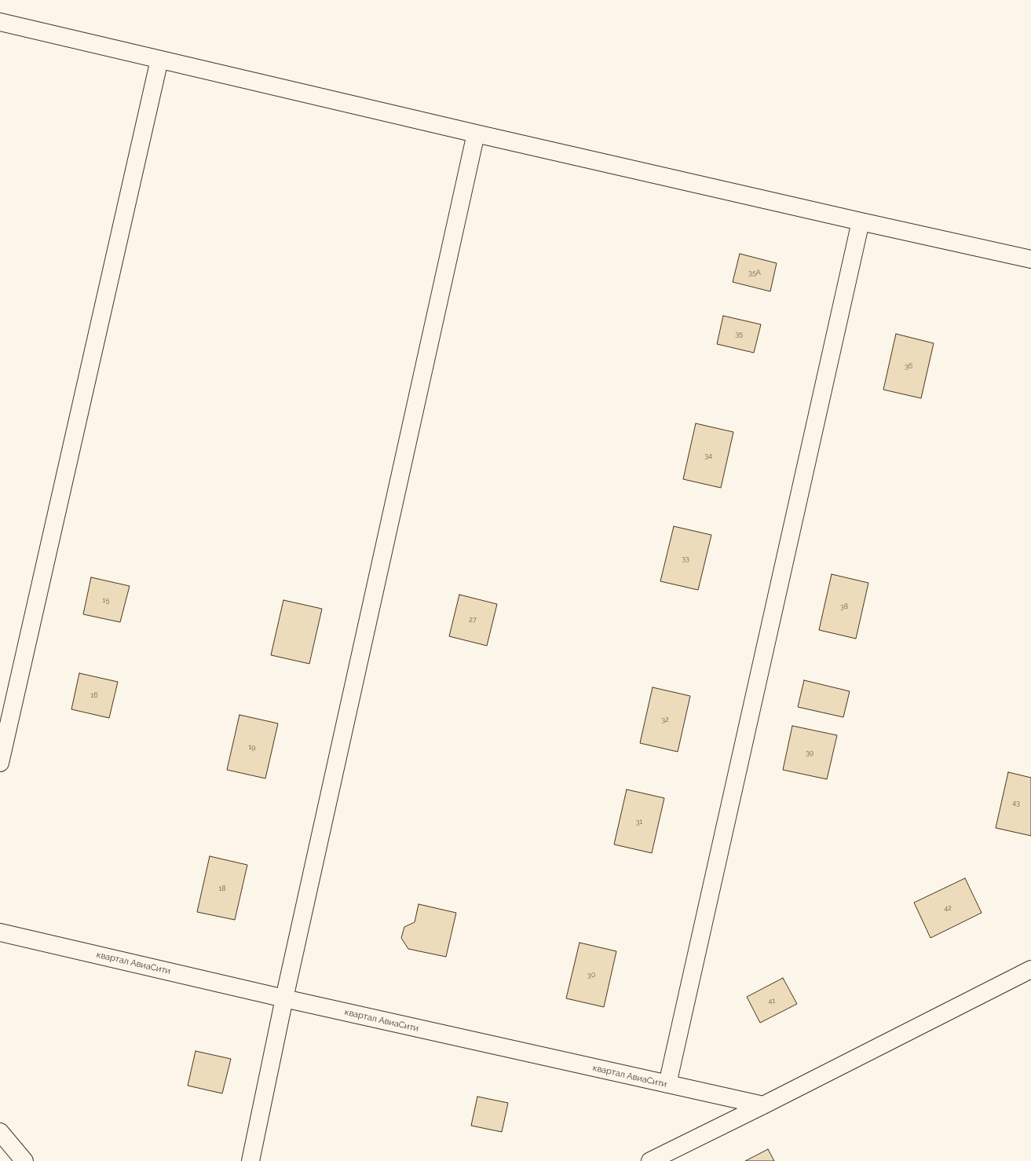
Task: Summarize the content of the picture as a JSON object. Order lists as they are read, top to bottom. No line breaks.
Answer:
{"streets":{"street":["квартал АвиаСити"]},"house_numbers":["35А","35","36","34","33","15","38","27","16","32","19","39","43","31","18","42","30","41"]}
